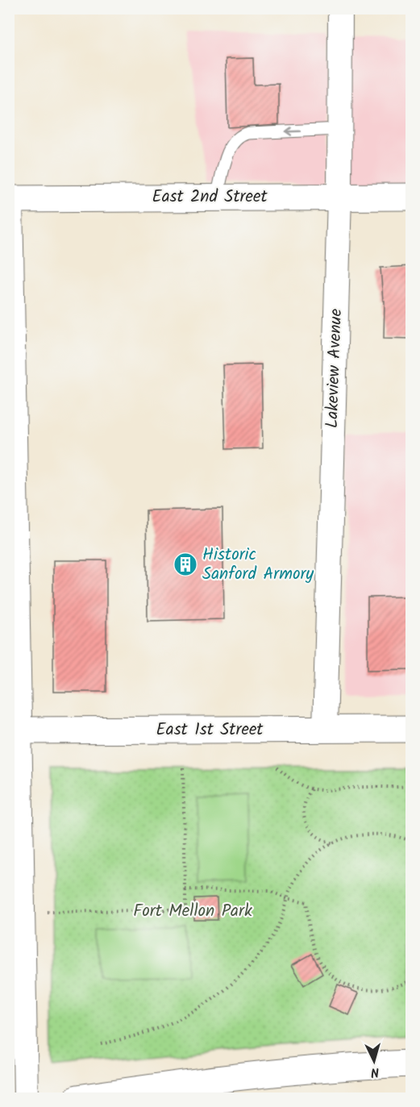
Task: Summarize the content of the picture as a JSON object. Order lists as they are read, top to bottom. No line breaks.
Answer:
{"streets":{"street":["East 2nd Street","Lakeview Avenue","East 1st Street"]},"crossings":[["East 2nd Street","Lakeview Avenue"],["Lakeview Avenue","East 1st Street"]],"parks":["Fort Mellon Park"],"places":{"building":["Historic Sanford Armory"]},"north":"bottom"}
